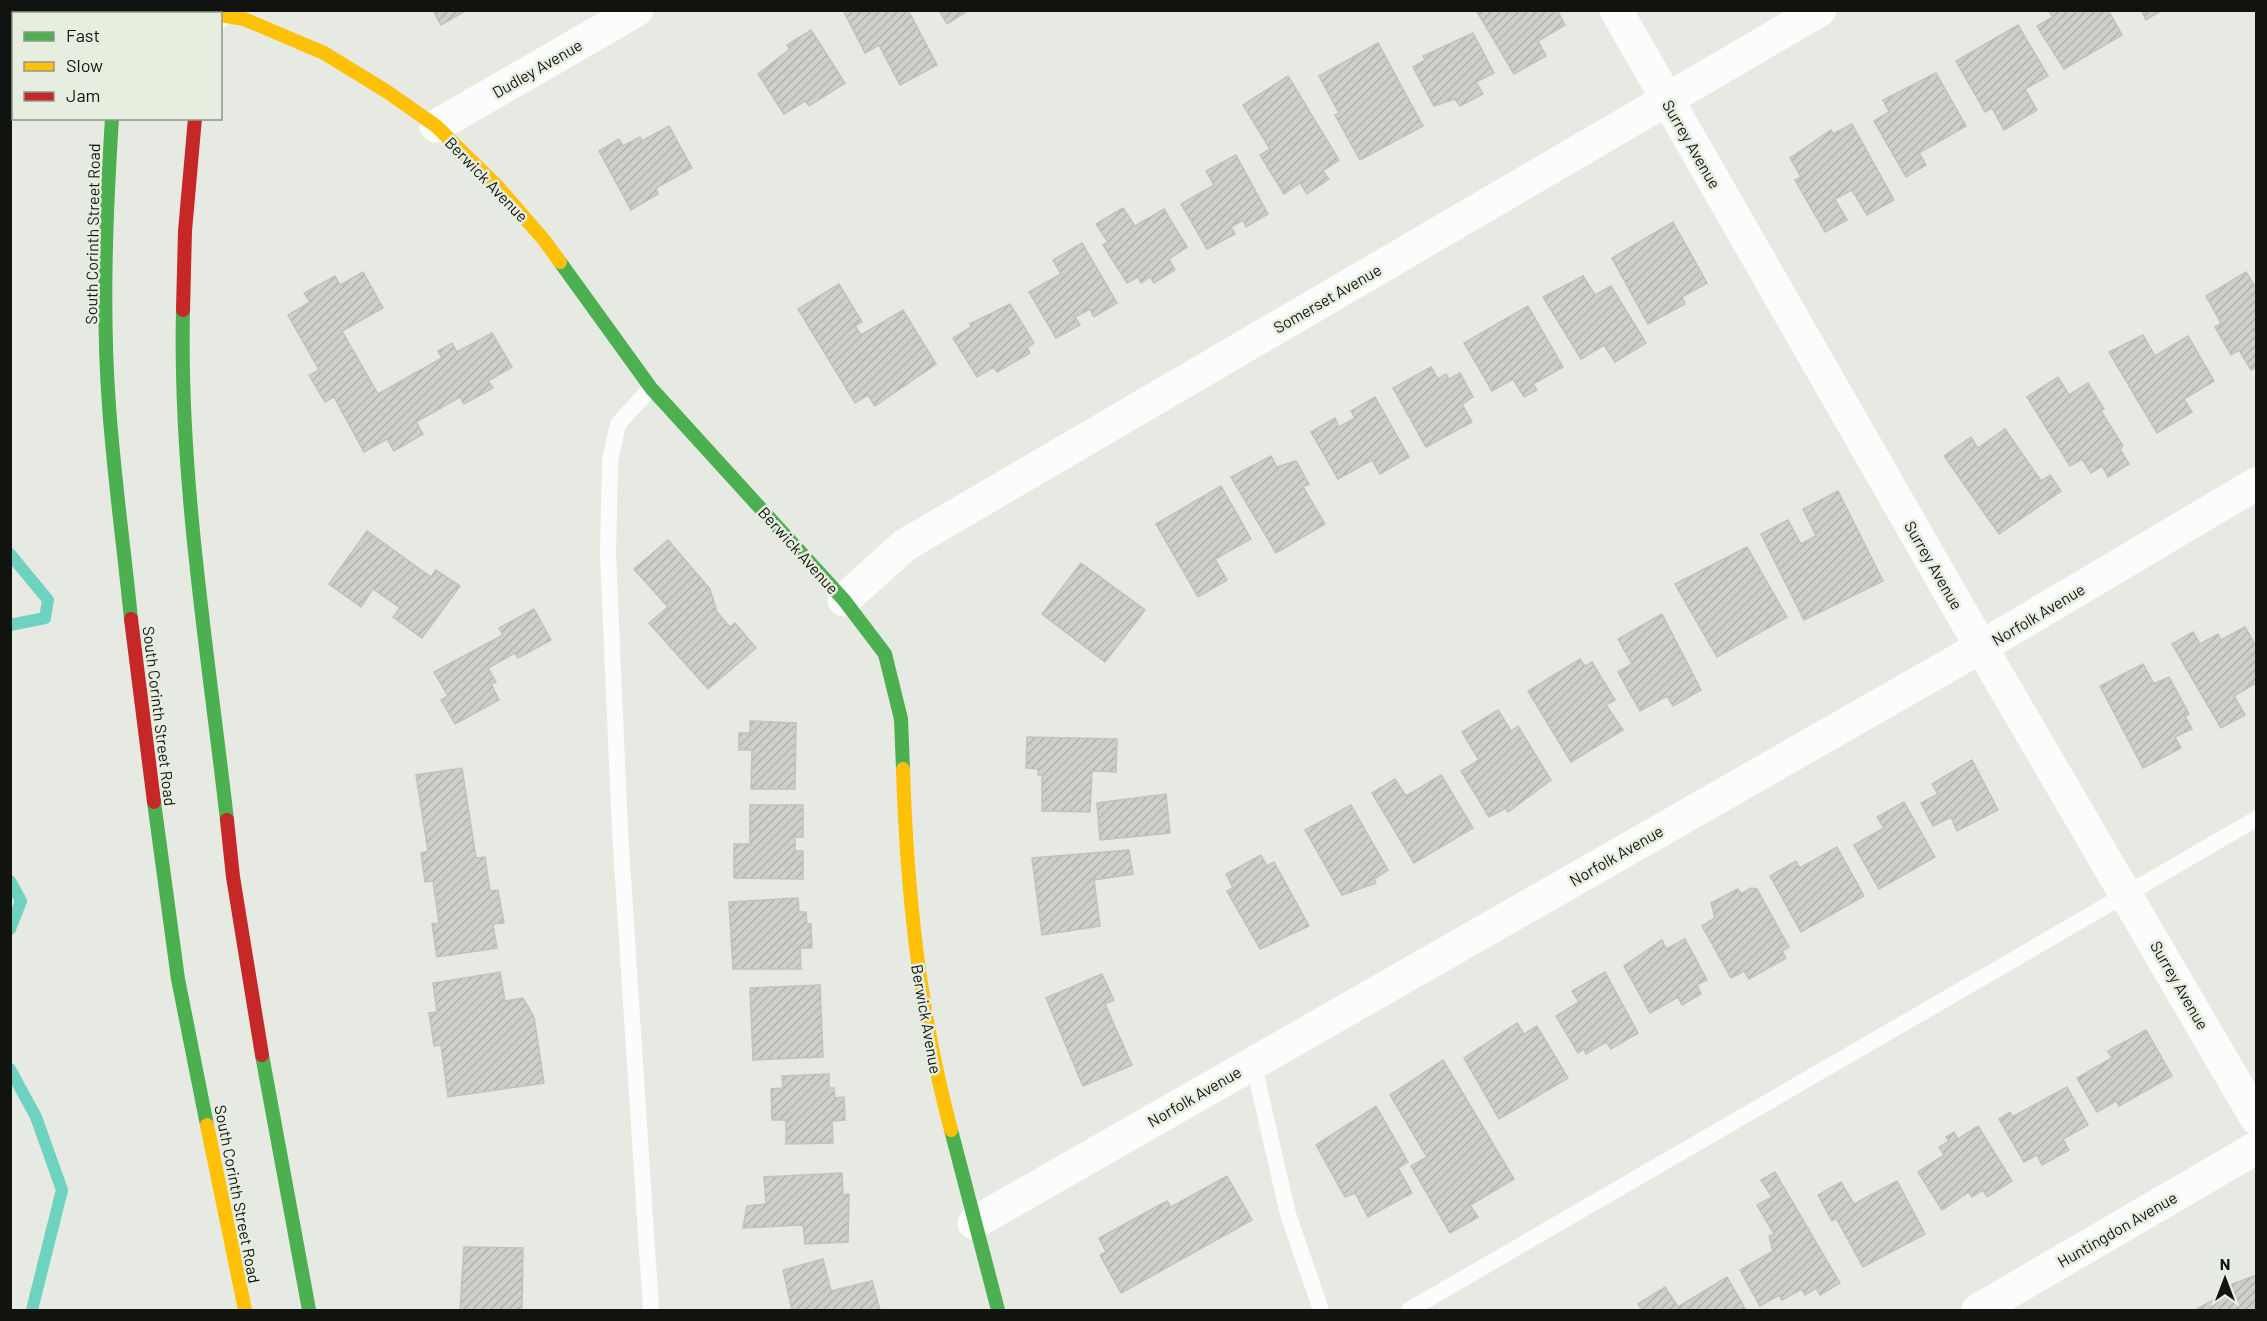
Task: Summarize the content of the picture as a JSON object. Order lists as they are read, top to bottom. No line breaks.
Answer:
{"streets":{"main road":["Berwick Avenue","South Corinth Street Road"],"street":["Dudley Avenue","Surrey Avenue","Somerset Avenue","Norfolk Avenue","Huntingdon Avenue"]},"crossings":[["Dudley Avenue","Berwick Avenue"],["Surrey Avenue","Somerset Avenue"],["Surrey Avenue","Norfolk Avenue"],["Berwick Avenue","Somerset Avenue"],["Berwick Avenue","Norfolk Avenue"]],"legend":["Fast","Slow","Jam"],"north":"top"}
